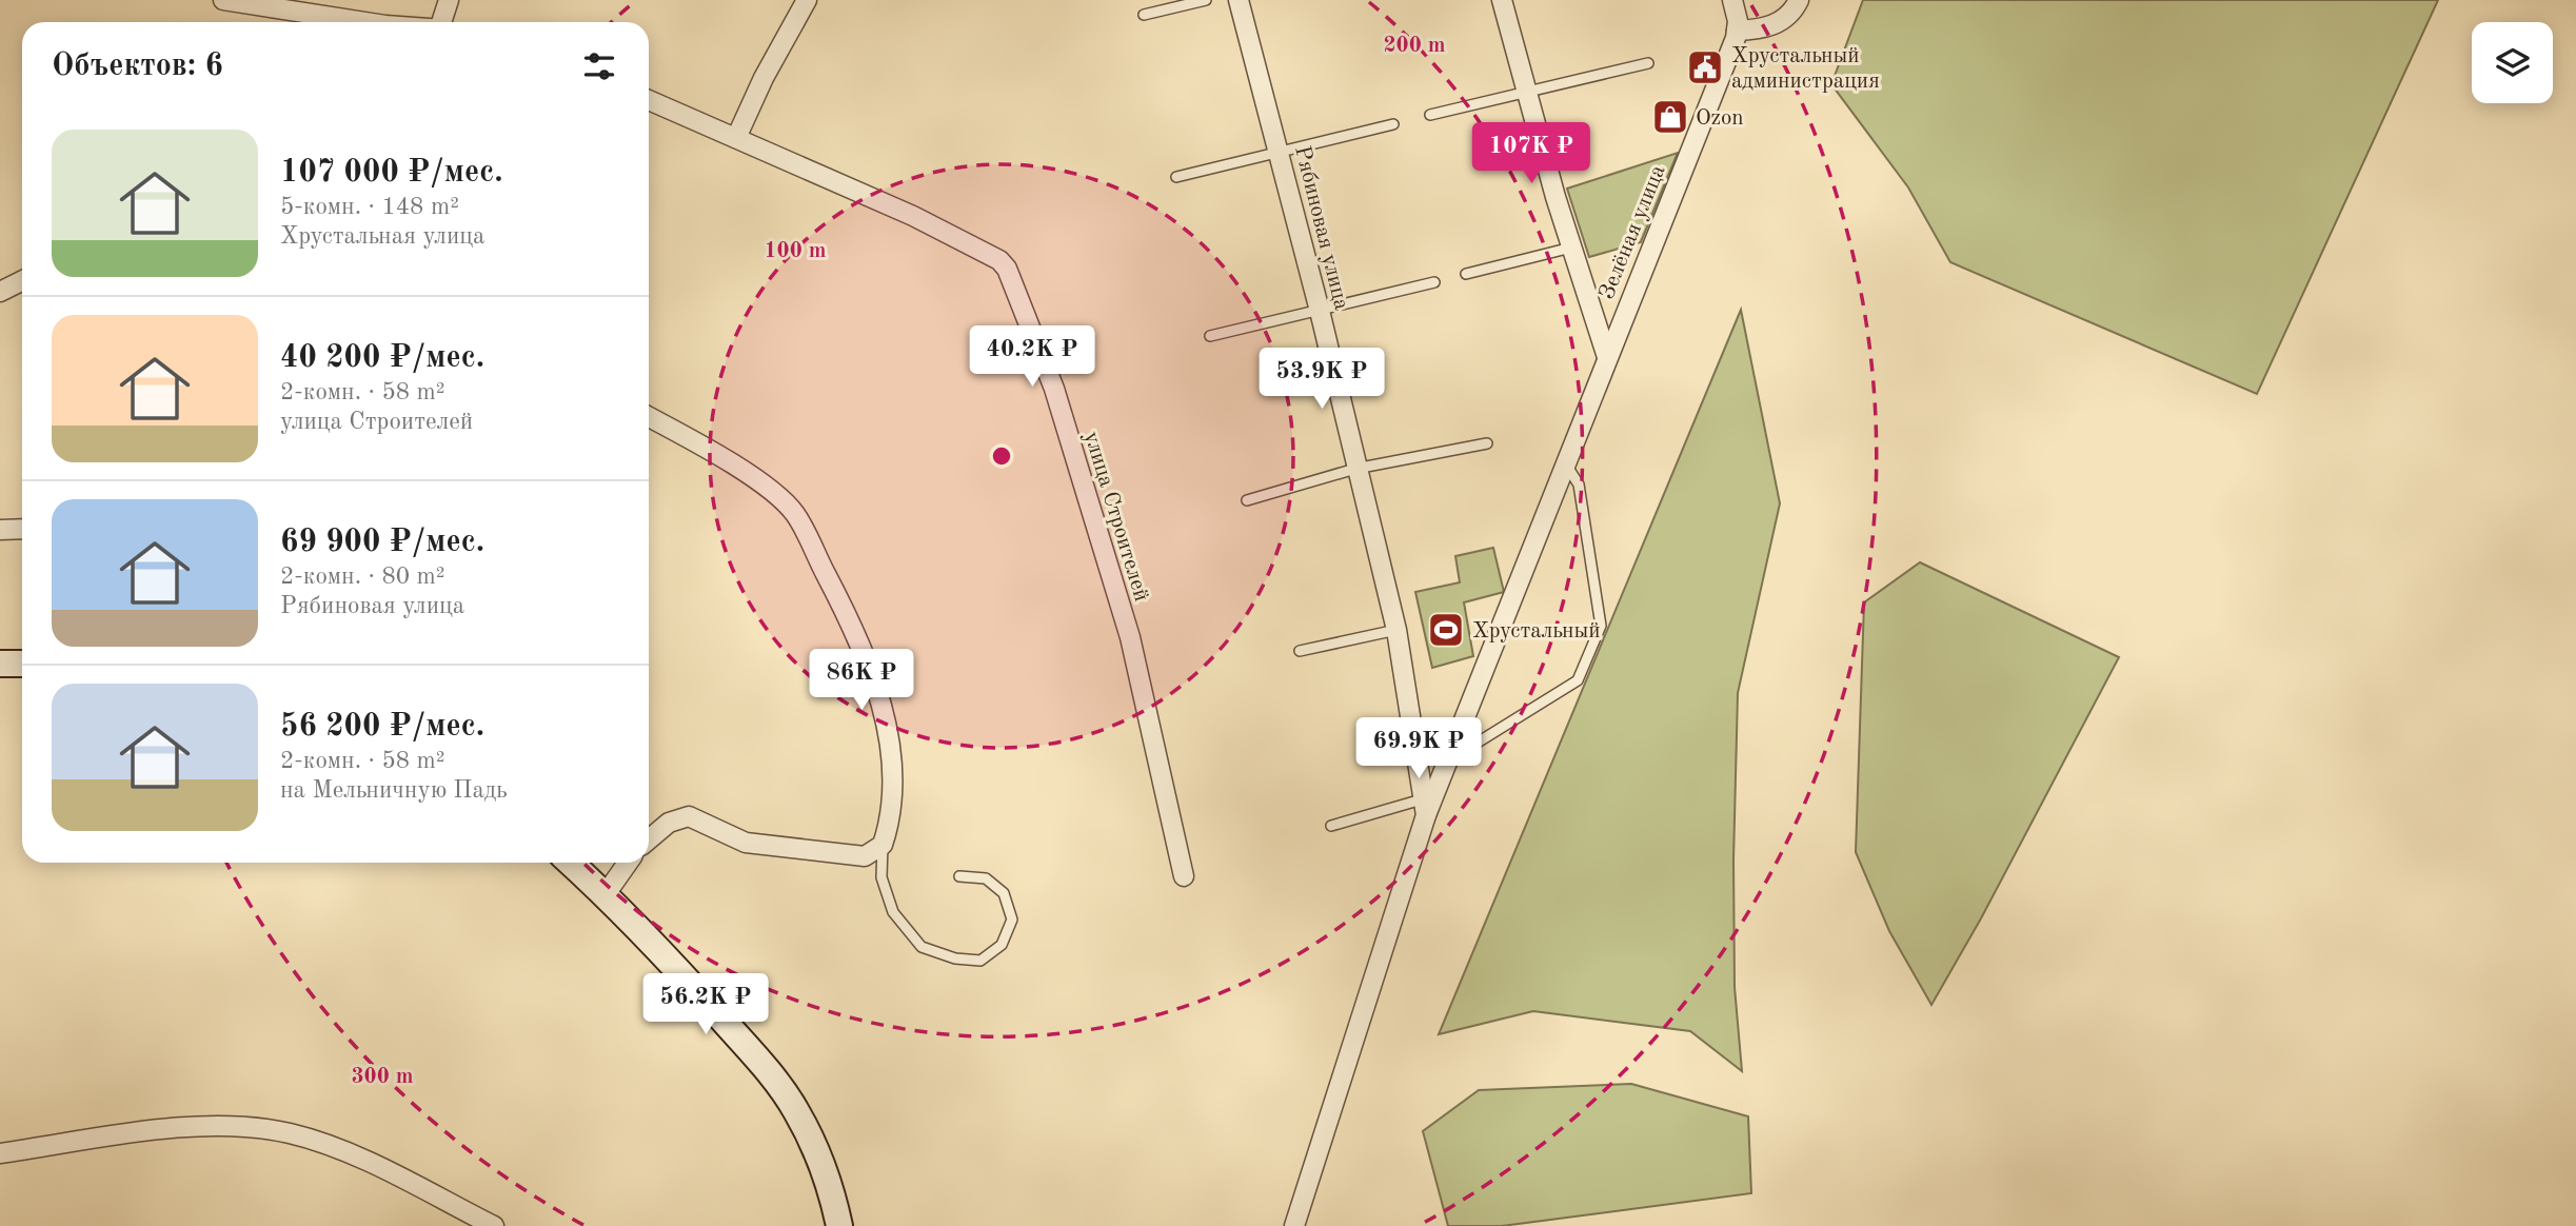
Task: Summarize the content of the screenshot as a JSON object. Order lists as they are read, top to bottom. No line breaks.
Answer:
{"streets":{"street":["Рябиновая улица","Зелёная улица","улица Строителей"]},"crossings":[["Рябиновая улица","Зелёная улица"]],"places":{"public building":["Хрустальный администрация"],"shop":["Ozon"],"sports":["Хрустальный"]},"page":{"heading":"Объектов: 6","list":[{"name":"107 000 ₽/мес.","note":"5-комн. · 148 m² · Хрустальная улица"},{"name":"40 200 ₽/мес.","note":"2-комн. · 58 m² · улица Строителей"},{"name":"69 900 ₽/мес.","note":"2-комн. · 80 m² · Рябиновая улица"},{"name":"56 200 ₽/мес.","note":"2-комн. · 58 m² · на Мельничную Падь"}],"price":["107K ₽","40.2K ₽","53.9K ₽","86K ₽","69.9K ₽","56.2K ₽"]},"rings":["200 m","100 m","300 m"]}
